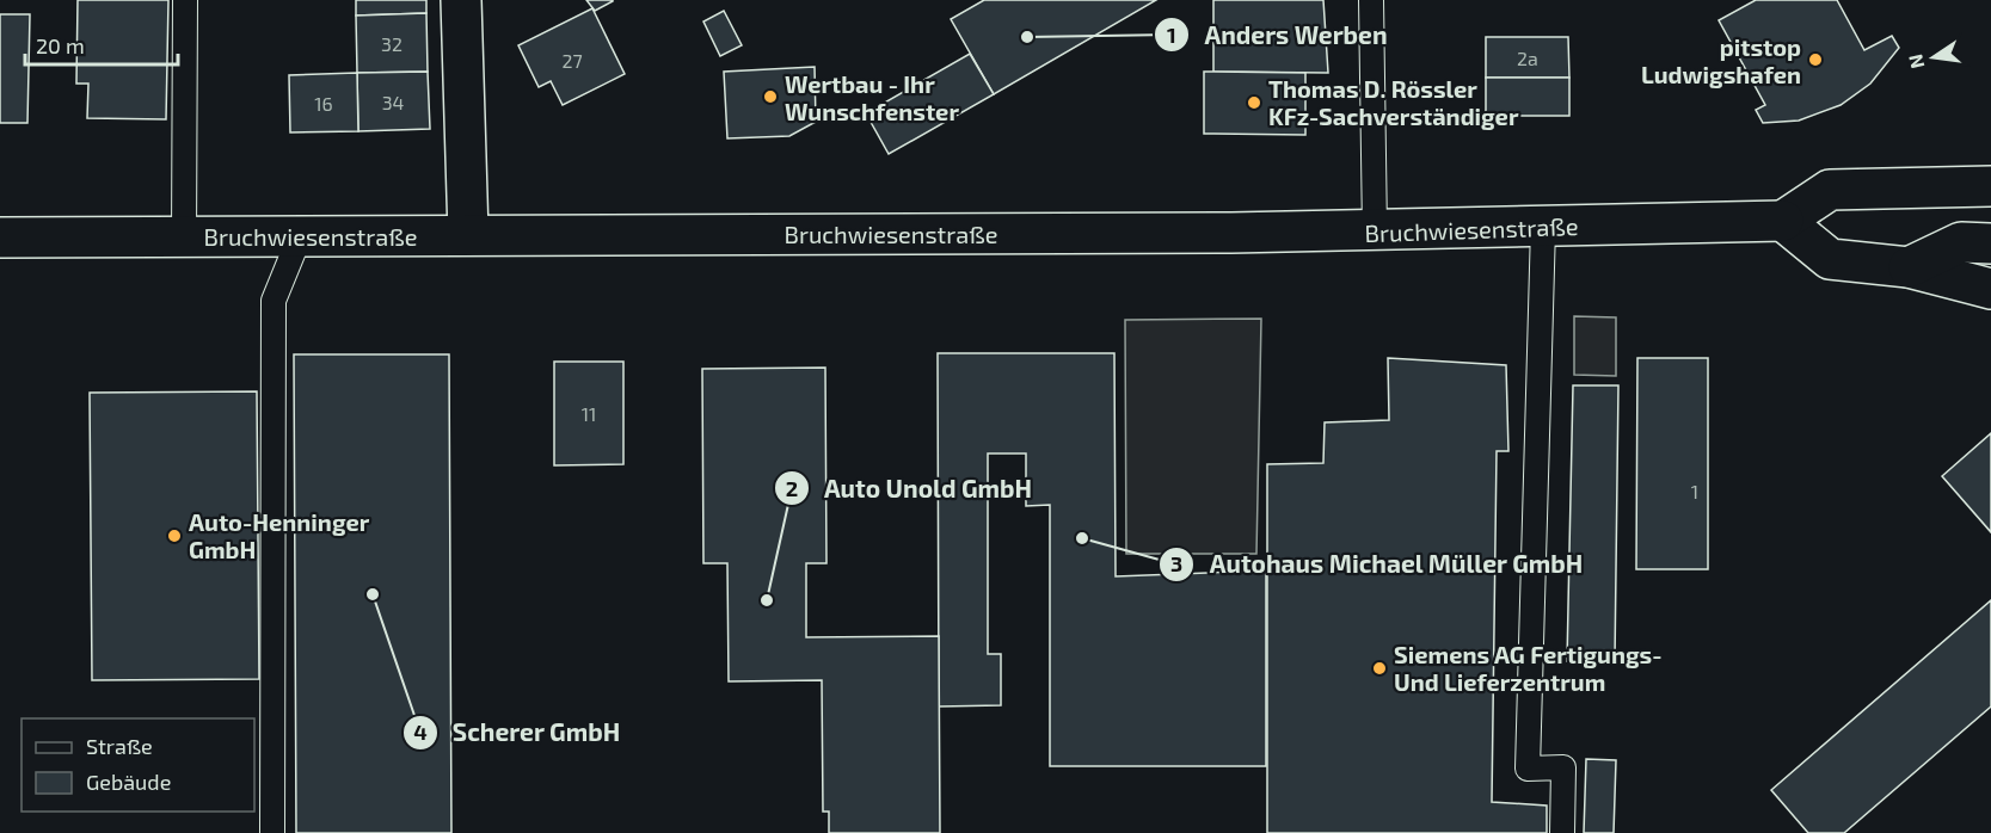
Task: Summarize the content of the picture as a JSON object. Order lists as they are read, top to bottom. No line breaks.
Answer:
{"streets":{"main road":["Bruchwiesenstraße"]},"places":["Anders Werben","pitstop Ludwigshafen","Wertbau - Ihr Wunschfenster","Thomas D. Rössler KFz-Sachverständiger","Auto-Henninger GmbH","Autohaus Michael Müller GmbH","Scherer GmbH","Auto Unold GmbH","Siemens AG Fertigungs- Und Lieferzentrum"],"house_numbers":["32","2a","27","34","16","11","1"],"legend":["Straße","Gebäude"],"scale_bar":"20 m","north":"left"}
